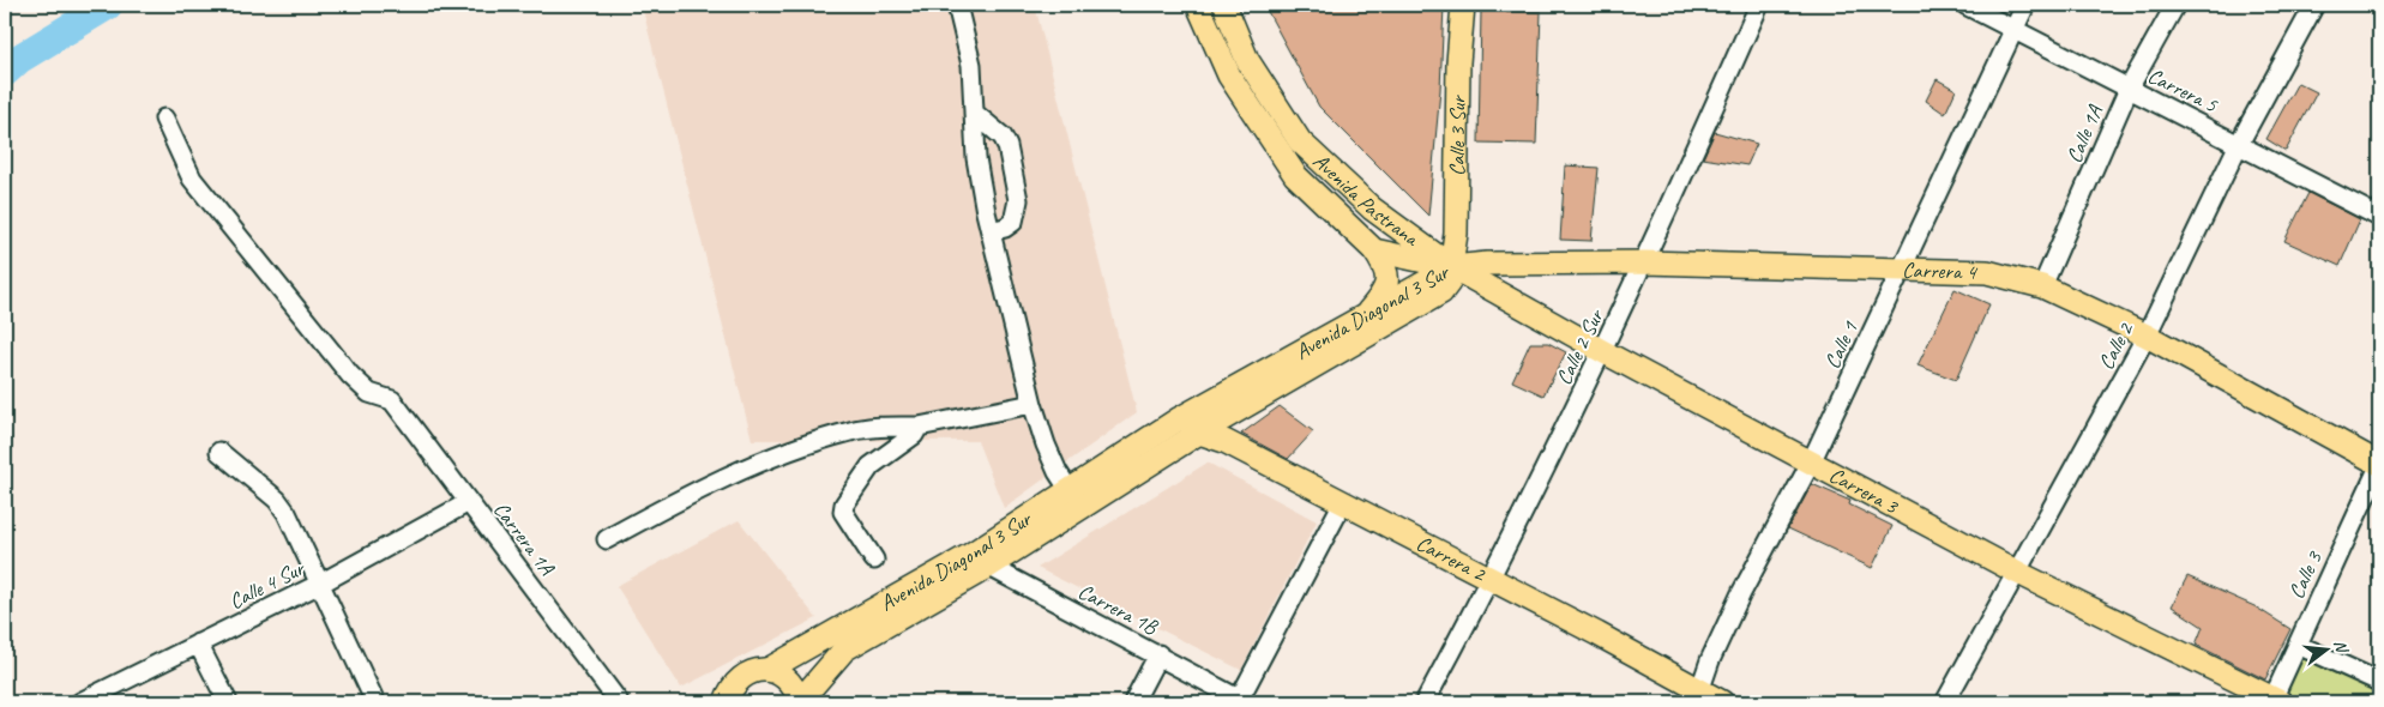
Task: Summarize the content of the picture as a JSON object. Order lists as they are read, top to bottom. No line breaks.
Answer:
{"streets":{"main road":["Calle 3 Sur","Avenida Pastrana","Carrera 4","Avenida Diagonal 3 Sur","Carrera 3","Carrera 2"],"street":["Carrera 5","Calle 1A","Calle 1","Calle 2","Calle 2 Sur","Carrera 1A","Calle 3","Calle 4 Sur","Carrera 1B"]},"crossings":[["Carrera 5","Calle 1A"],["Carrera 5","Calle 1"],["Carrera 5","Calle 2"],["Calle 1A","Carrera 4"],["Calle 3 Sur","Avenida Pastrana"],["Calle 3 Sur","Carrera 4"],["Calle 3 Sur","Avenida Diagonal 3 Sur"],["Calle 3 Sur","Carrera 3"],["Avenida Pastrana","Carrera 4"],["Avenida Pastrana","Avenida Diagonal 3 Sur"],["Avenida Pastrana","Carrera 3"],["Carrera 4","Avenida Diagonal 3 Sur"],["Carrera 4","Calle 1"],["Carrera 4","Calle 2"],["Carrera 4","Calle 2 Sur"],["Carrera 4","Carrera 3"],["Carrera 4","Calle 3"],["Avenida Diagonal 3 Sur","Carrera 3"],["Avenida Diagonal 3 Sur","Carrera 2"],["Avenida Diagonal 3 Sur","Carrera 1B"],["Calle 1","Carrera 3"],["Calle 1","Carrera 2"],["Calle 2","Carrera 3"],["Calle 2 Sur","Carrera 3"],["Calle 2 Sur","Carrera 2"],["Carrera 3","Calle 3"],["Carrera 1A","Calle 4 Sur"]],"north":"right"}
